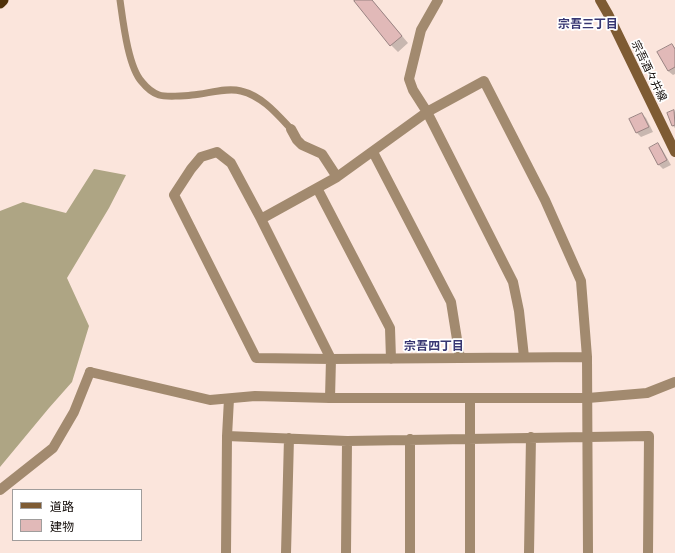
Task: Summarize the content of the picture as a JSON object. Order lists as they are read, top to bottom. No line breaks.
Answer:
{"streets":{"main road":["宗吾酒々井線"]},"districts":["宗吾三丁目","宗吾四丁目"],"legend":["道路","建物"]}
